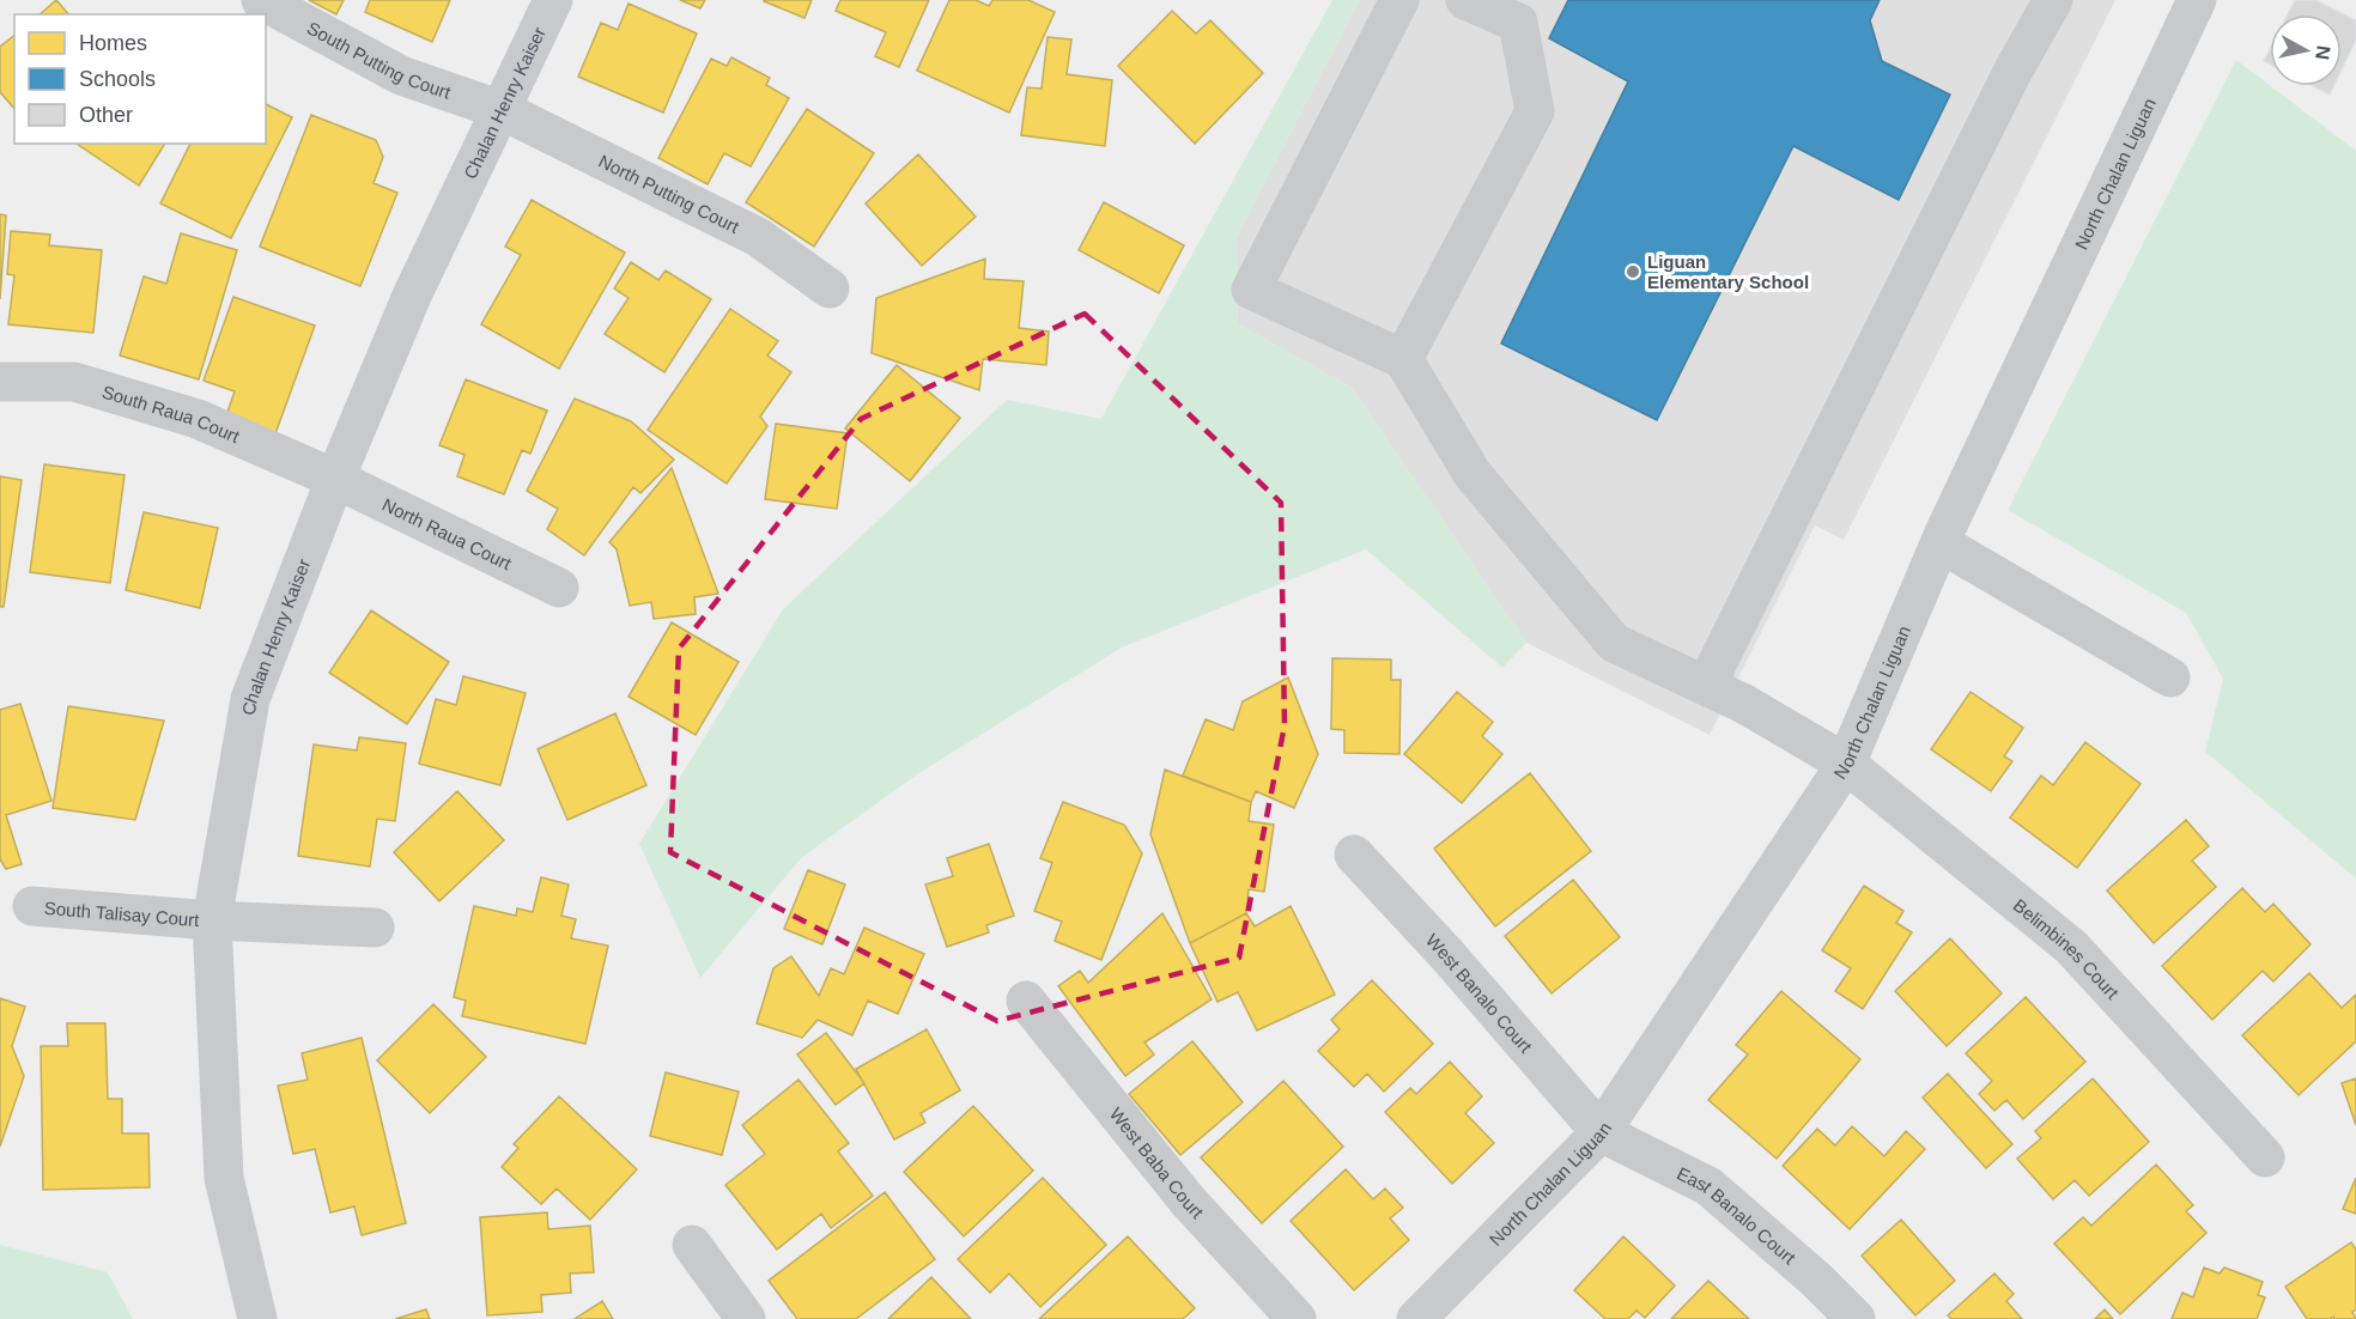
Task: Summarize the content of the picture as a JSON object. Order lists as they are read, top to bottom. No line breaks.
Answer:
{"streets":{"street":["South Putting Court","Chalan Henry Kaiser","North Chalan Liguan","North Putting Court","South Raua Court","North Raua Court","South Talisay Court","Belimbines Court","West Banalo Court","West Baba Court","East Banalo Court"]},"crossings":[["South Putting Court","Chalan Henry Kaiser"],["South Putting Court","North Putting Court"],["Chalan Henry Kaiser","North Putting Court"],["Chalan Henry Kaiser","South Raua Court"],["Chalan Henry Kaiser","North Raua Court"],["Chalan Henry Kaiser","South Talisay Court"],["North Chalan Liguan","Belimbines Court"],["North Chalan Liguan","West Banalo Court"],["North Chalan Liguan","East Banalo Court"],["South Raua Court","North Raua Court"],["West Banalo Court","East Banalo Court"]],"places":["Liguan Elementary School"],"legend":["Homes","Schools","Other"],"north":"right"}
